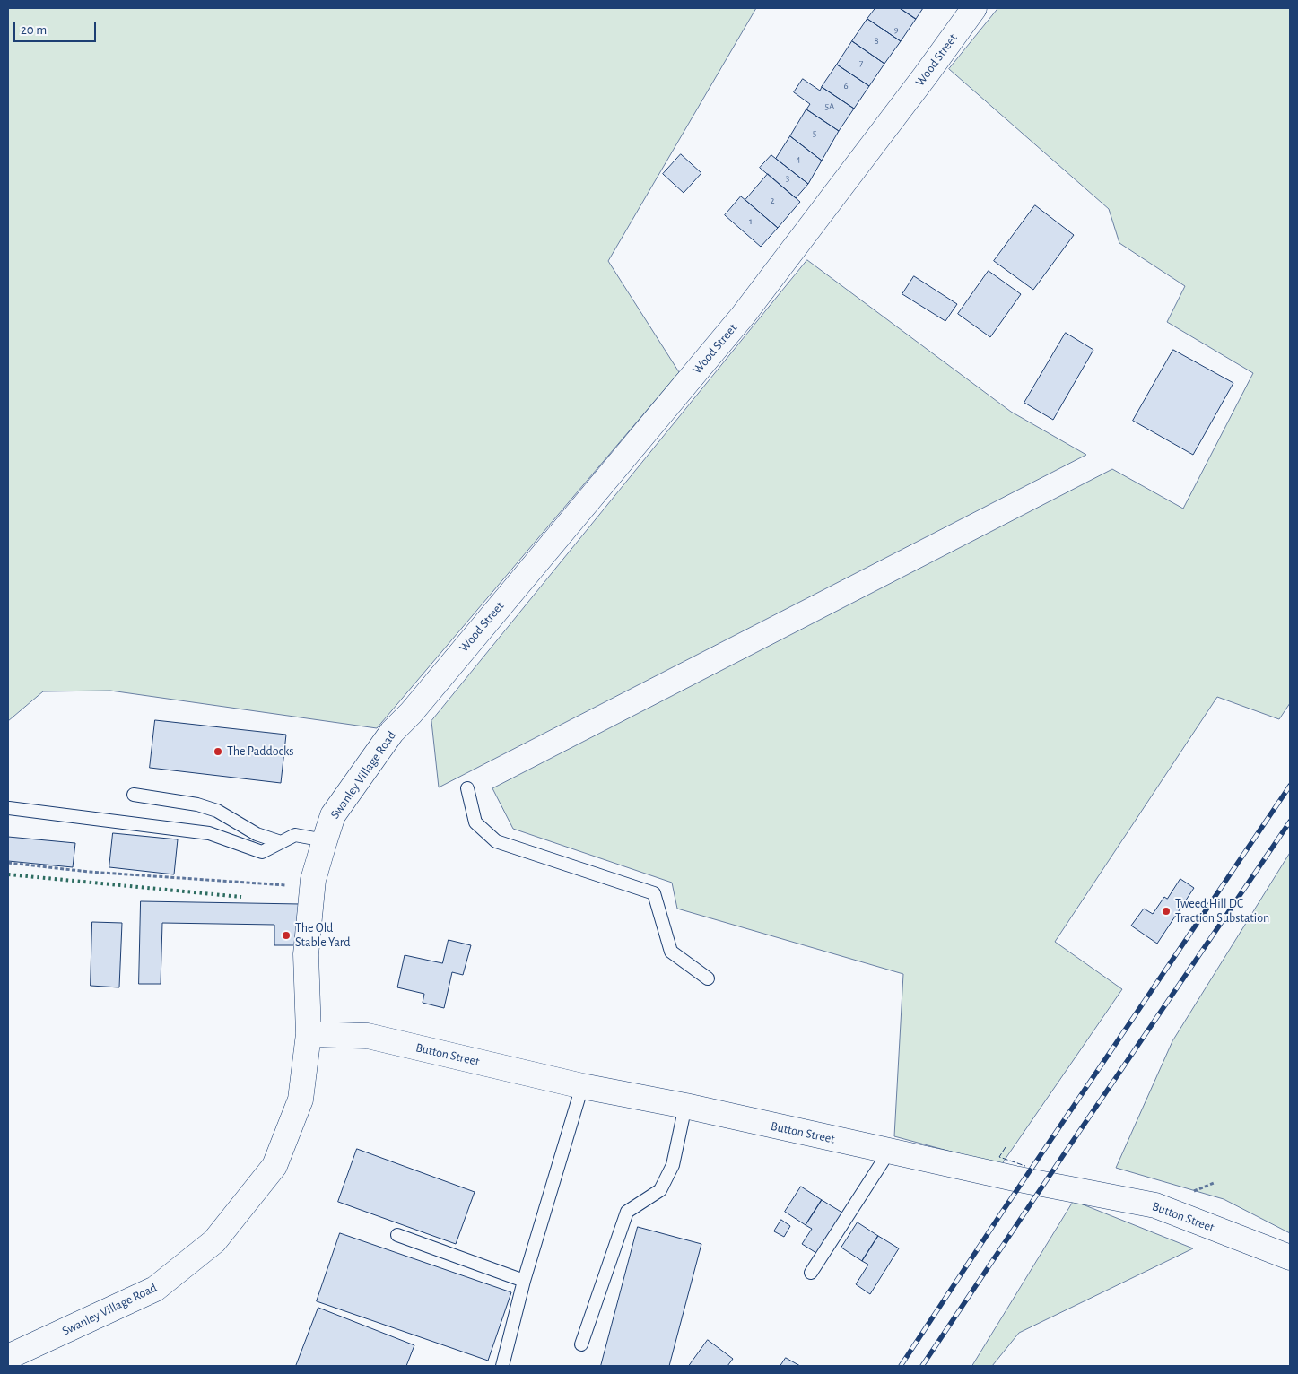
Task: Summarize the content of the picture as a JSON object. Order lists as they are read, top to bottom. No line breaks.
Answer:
{"streets":{"street":["Wood Street","Swanley Village Road","Button Street"]},"crossings":[["Wood Street","Swanley Village Road"],["Swanley Village Road","Button Street"]],"places":["The Paddocks","Tweed Hill DC Traction Substation","The Old Stable Yard"],"house_numbers":["9","8","7","6","5A","5","4","3","2","1"],"scale_bar":"20 m"}
